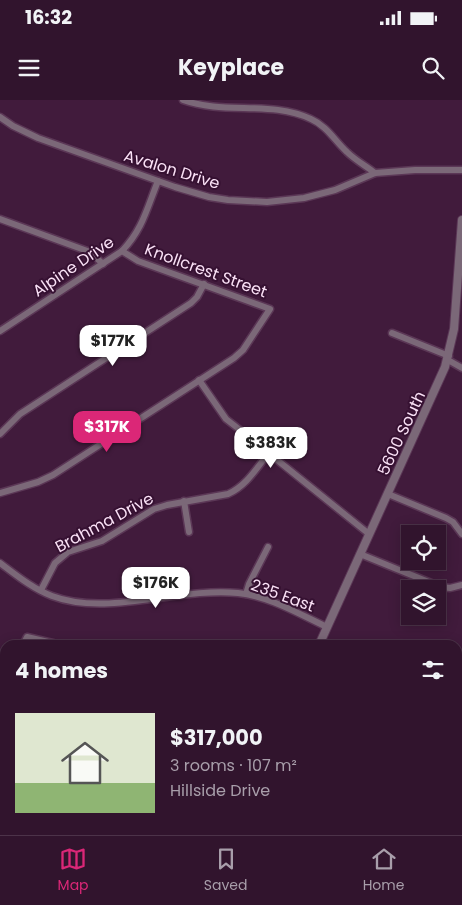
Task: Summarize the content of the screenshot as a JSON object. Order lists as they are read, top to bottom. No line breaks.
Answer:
{"streets":{"street":["Avalon Drive","Alpine Drive","Knollcrest Street","5600 South","Brahma Drive","235 East"]},"crossings":[["Avalon Drive","Alpine Drive"],["Alpine Drive","Knollcrest Street"],["5600 South","235 East"],["Brahma Drive","235 East"]],"page":{"status":"16:32","header":"Keyplace","price":["$177K","$317K","$383K","$176K"],"heading":"4 homes","list":[{"name":"$317,000","note":"3 rooms · 107 m² · Hillside Drive"}],"tabs":["Map","Saved","Home"]}}
